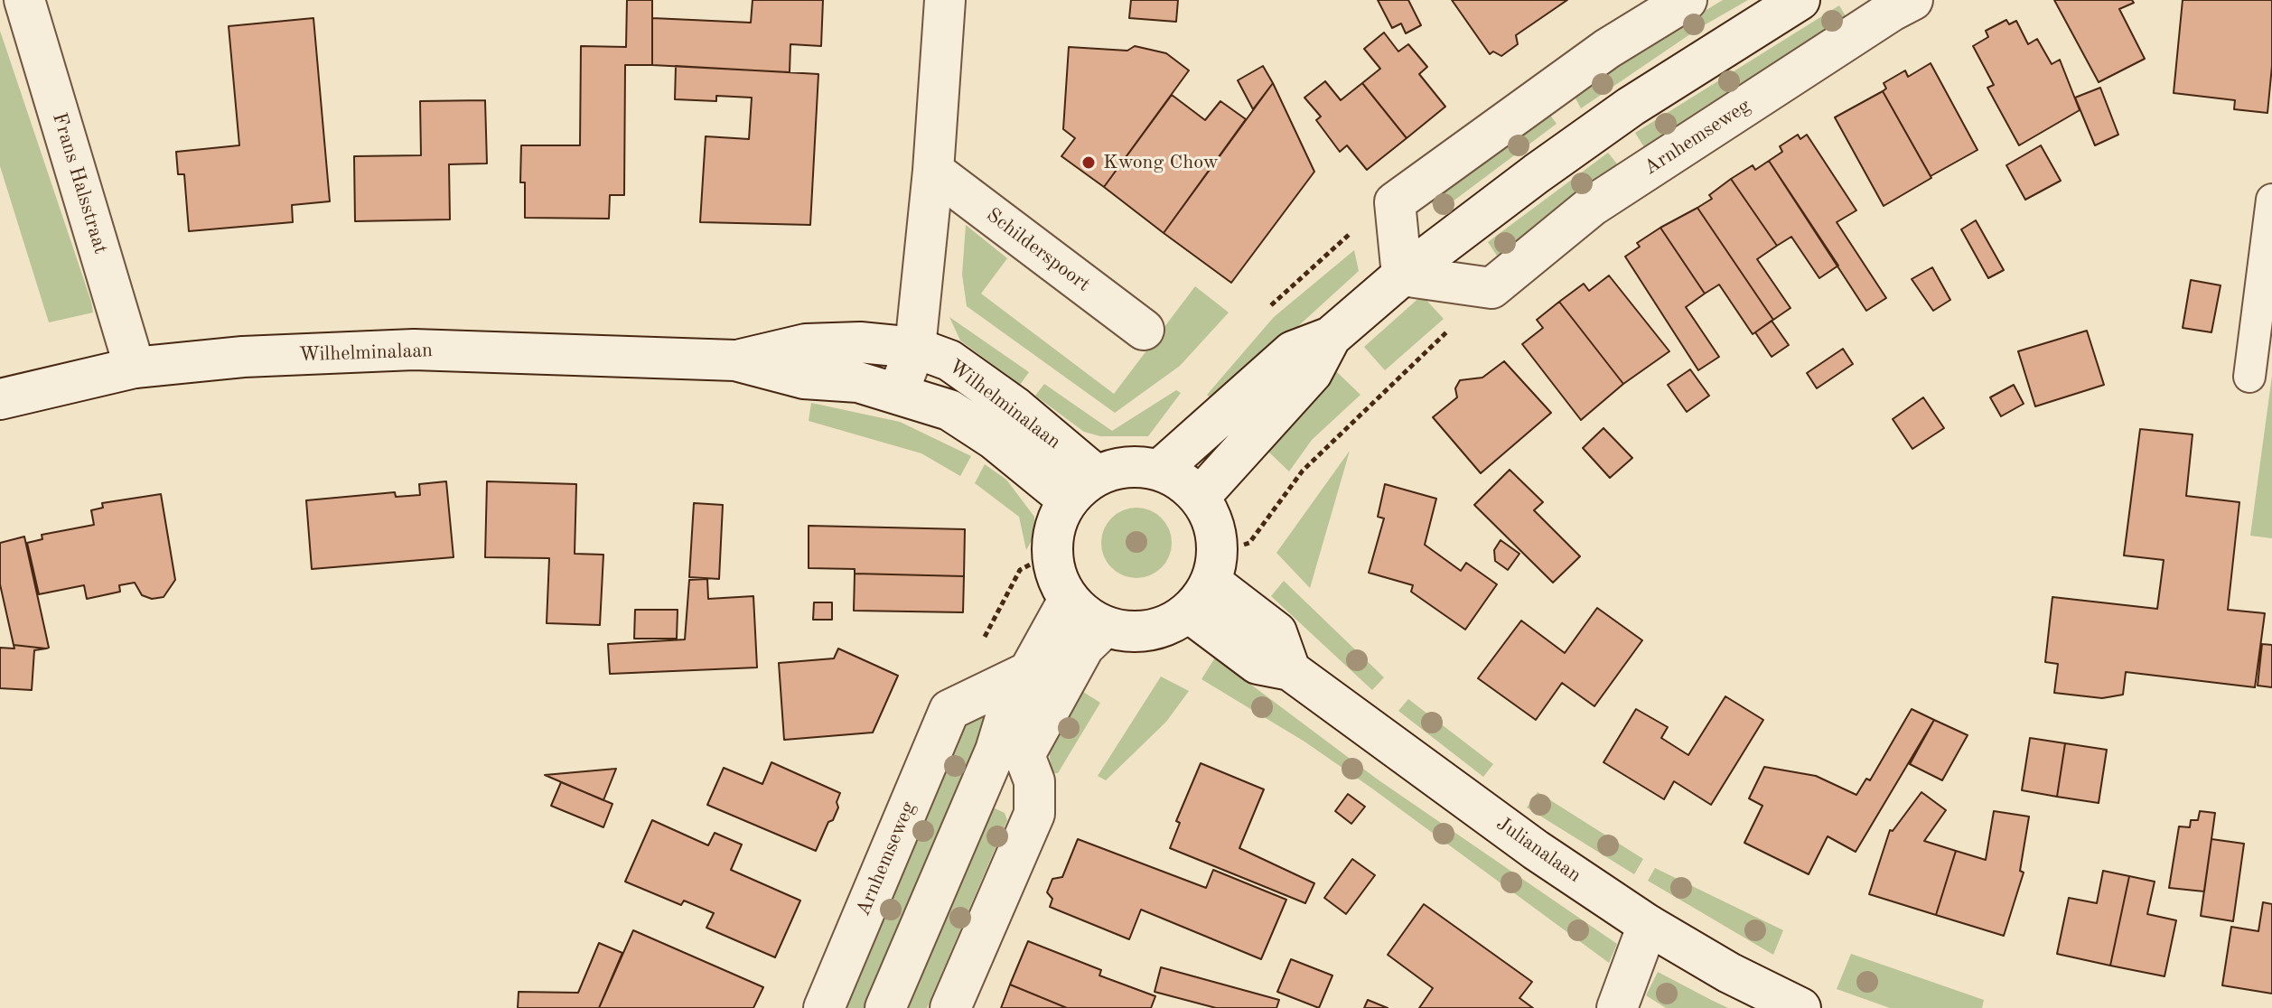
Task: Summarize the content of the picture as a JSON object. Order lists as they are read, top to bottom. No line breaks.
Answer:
{"streets":{"street":["Arnhemseweg","Frans Halsstraat","Schilderspoort","Wilhelminalaan","Julianalaan"]},"crossings":[["Frans Halsstraat","Wilhelminalaan"],["Wilhelminalaan","Julianalaan"]],"places":["Kwong Chow"]}
